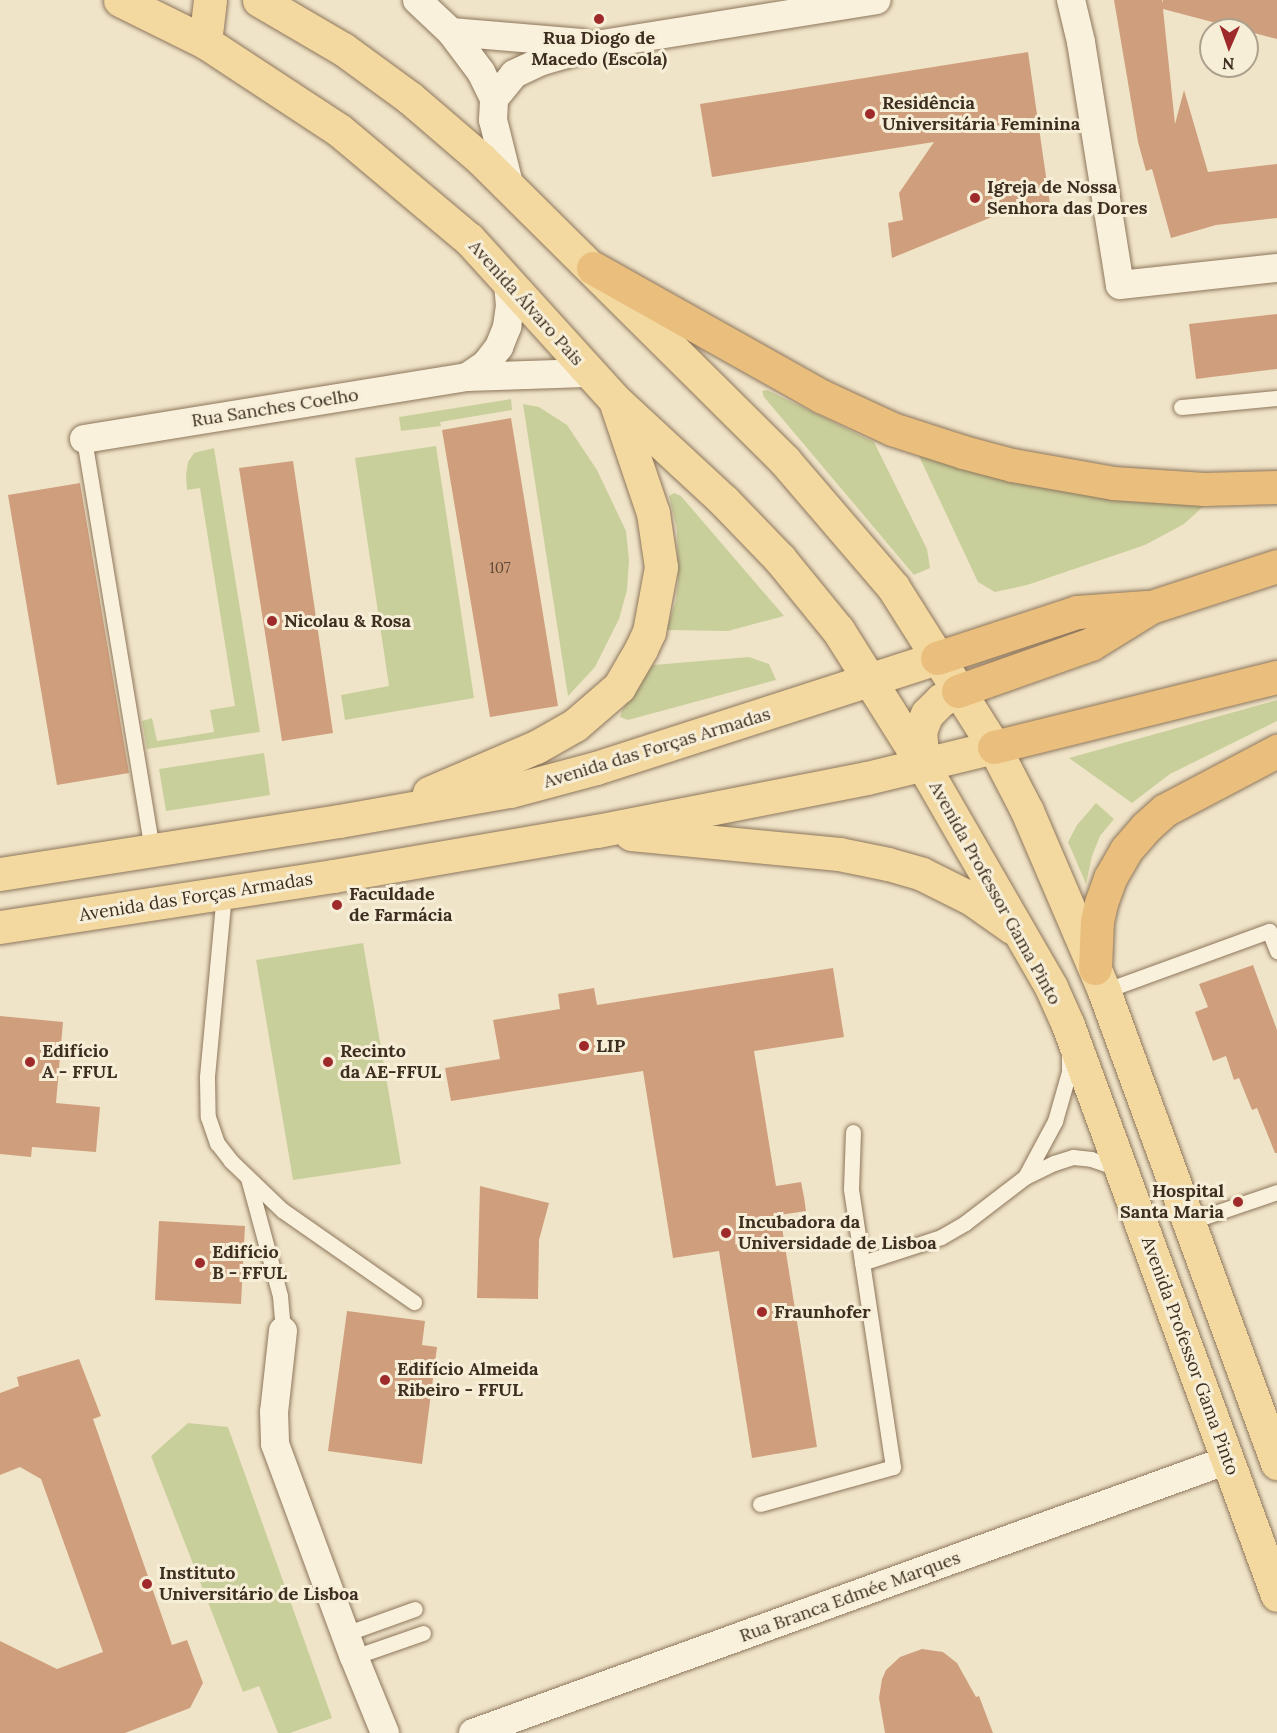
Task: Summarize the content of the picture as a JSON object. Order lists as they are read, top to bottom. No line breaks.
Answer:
{"streets":{"highway":["Avenida das Forças Armadas"],"main road":["Avenida Álvaro Pais","Avenida Professor Gama Pinto"],"street":["Rua Sanches Coelho","Rua Branca Edmée Marques"]},"crossings":[["Avenida Álvaro Pais","Rua Sanches Coelho"],["Avenida Álvaro Pais","Avenida das Forças Armadas"],["Avenida Álvaro Pais","Avenida Professor Gama Pinto"],["Avenida das Forças Armadas","Avenida Professor Gama Pinto"],["Avenida Professor Gama Pinto","Rua Branca Edmée Marques"]],"places":["Rua Diogo de Macedo (Escola)","Residência Universitária Feminina","Igreja de Nossa Senhora das Dores","Nicolau & Rosa","Faculdade de Farmácia","LIP","Edifício A - FFUL","Recinto da AE-FFUL","Hospital Santa Maria","Incubadora da Universidade de Lisboa","Edifício B - FFUL","Fraunhofer","Edifício Almeida Ribeiro - FFUL","Instituto Universitário de Lisboa"],"house_numbers":["107"],"north":"bottom"}
